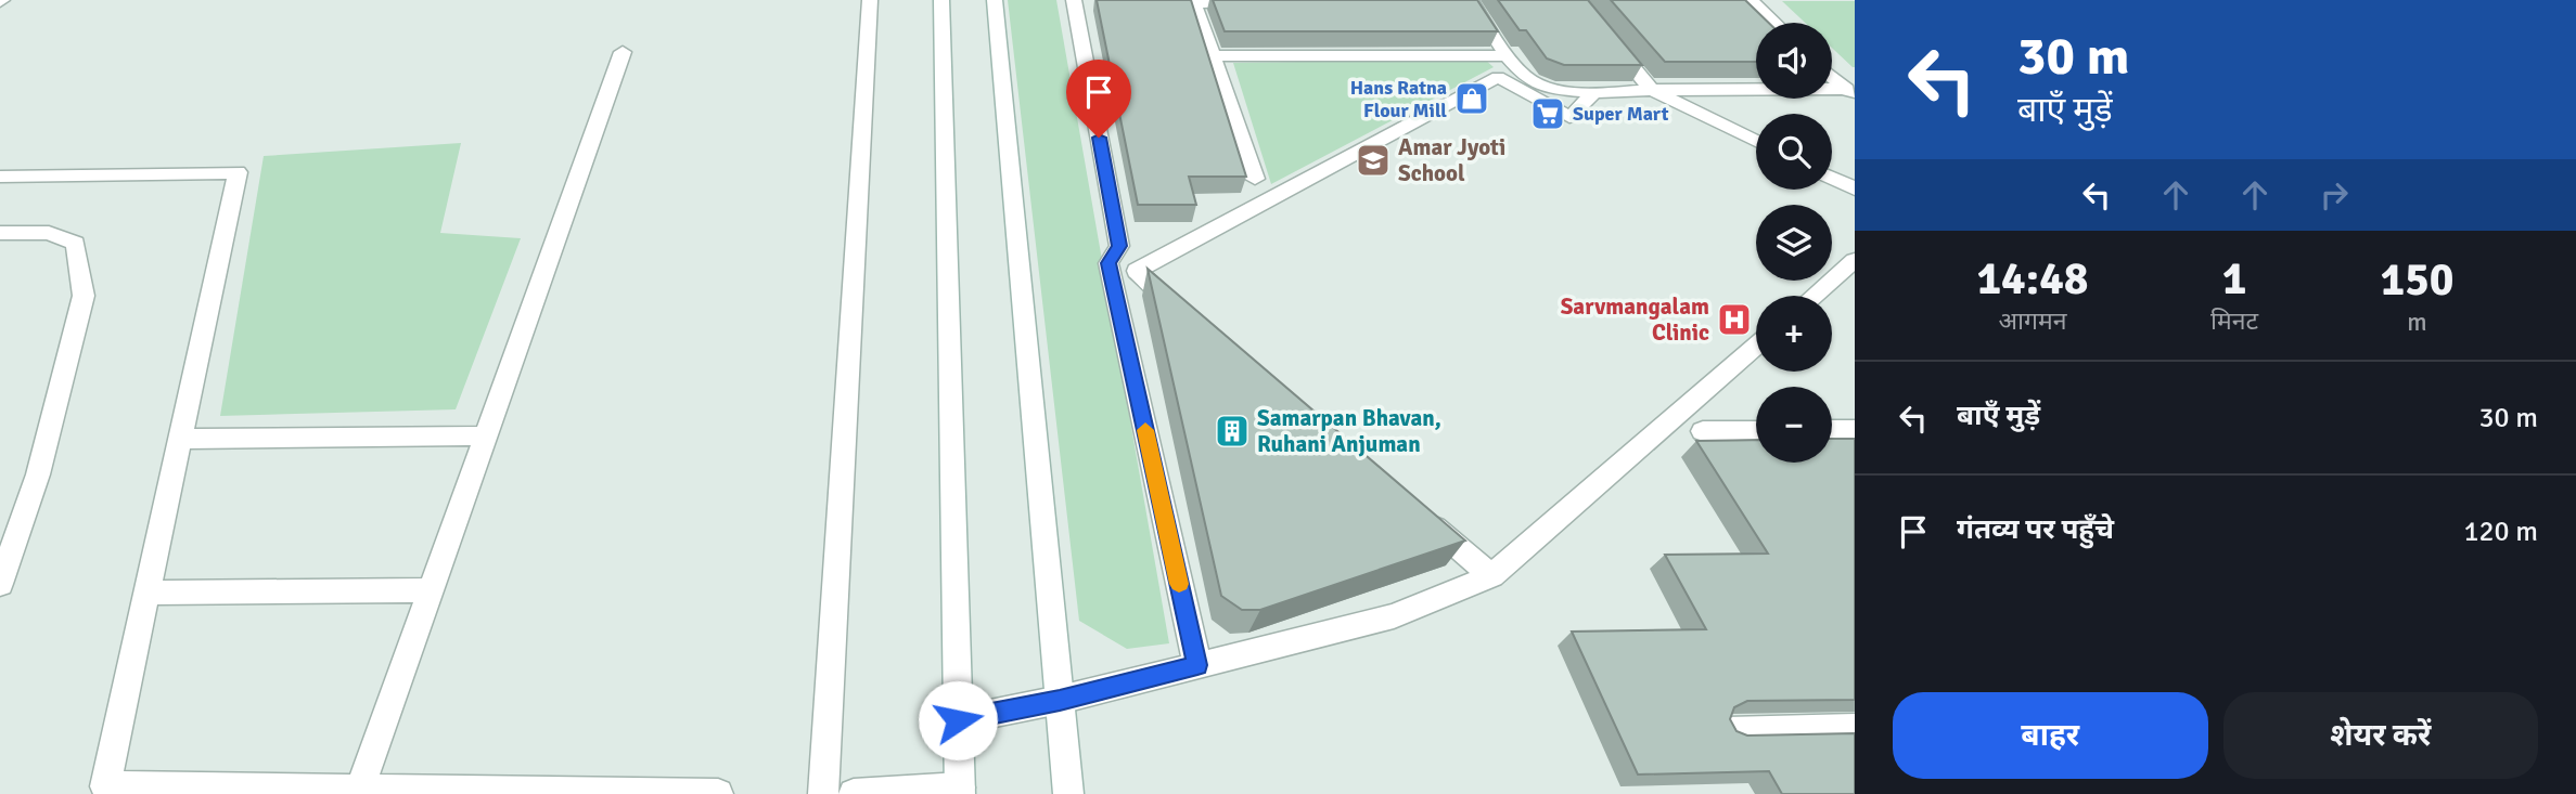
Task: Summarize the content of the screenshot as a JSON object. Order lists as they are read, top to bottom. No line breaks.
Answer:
{"places":{"shop":["Hans Ratna Flour Mill"],"supermarket":["Super Mart"],"school or university":["Amar Jyoti School"],"hospital":["Sarvmangalam Clinic"],"building":["Samarpan Bhavan, Ruhani Anjuman"]},"page":{"turn":["30 m","बाएँ मुड़ें"],"map_buttons":["+","−"],"eta":["14:48","आगमन","1","मिनट","150","m"],"list":[{"name":"बाएँ मुड़ें","value":"30 m"},{"name":"गंतव्य पर पहुँचे","value":"120 m"}],"buttons":["बाहर","शेयर करें"]}}
